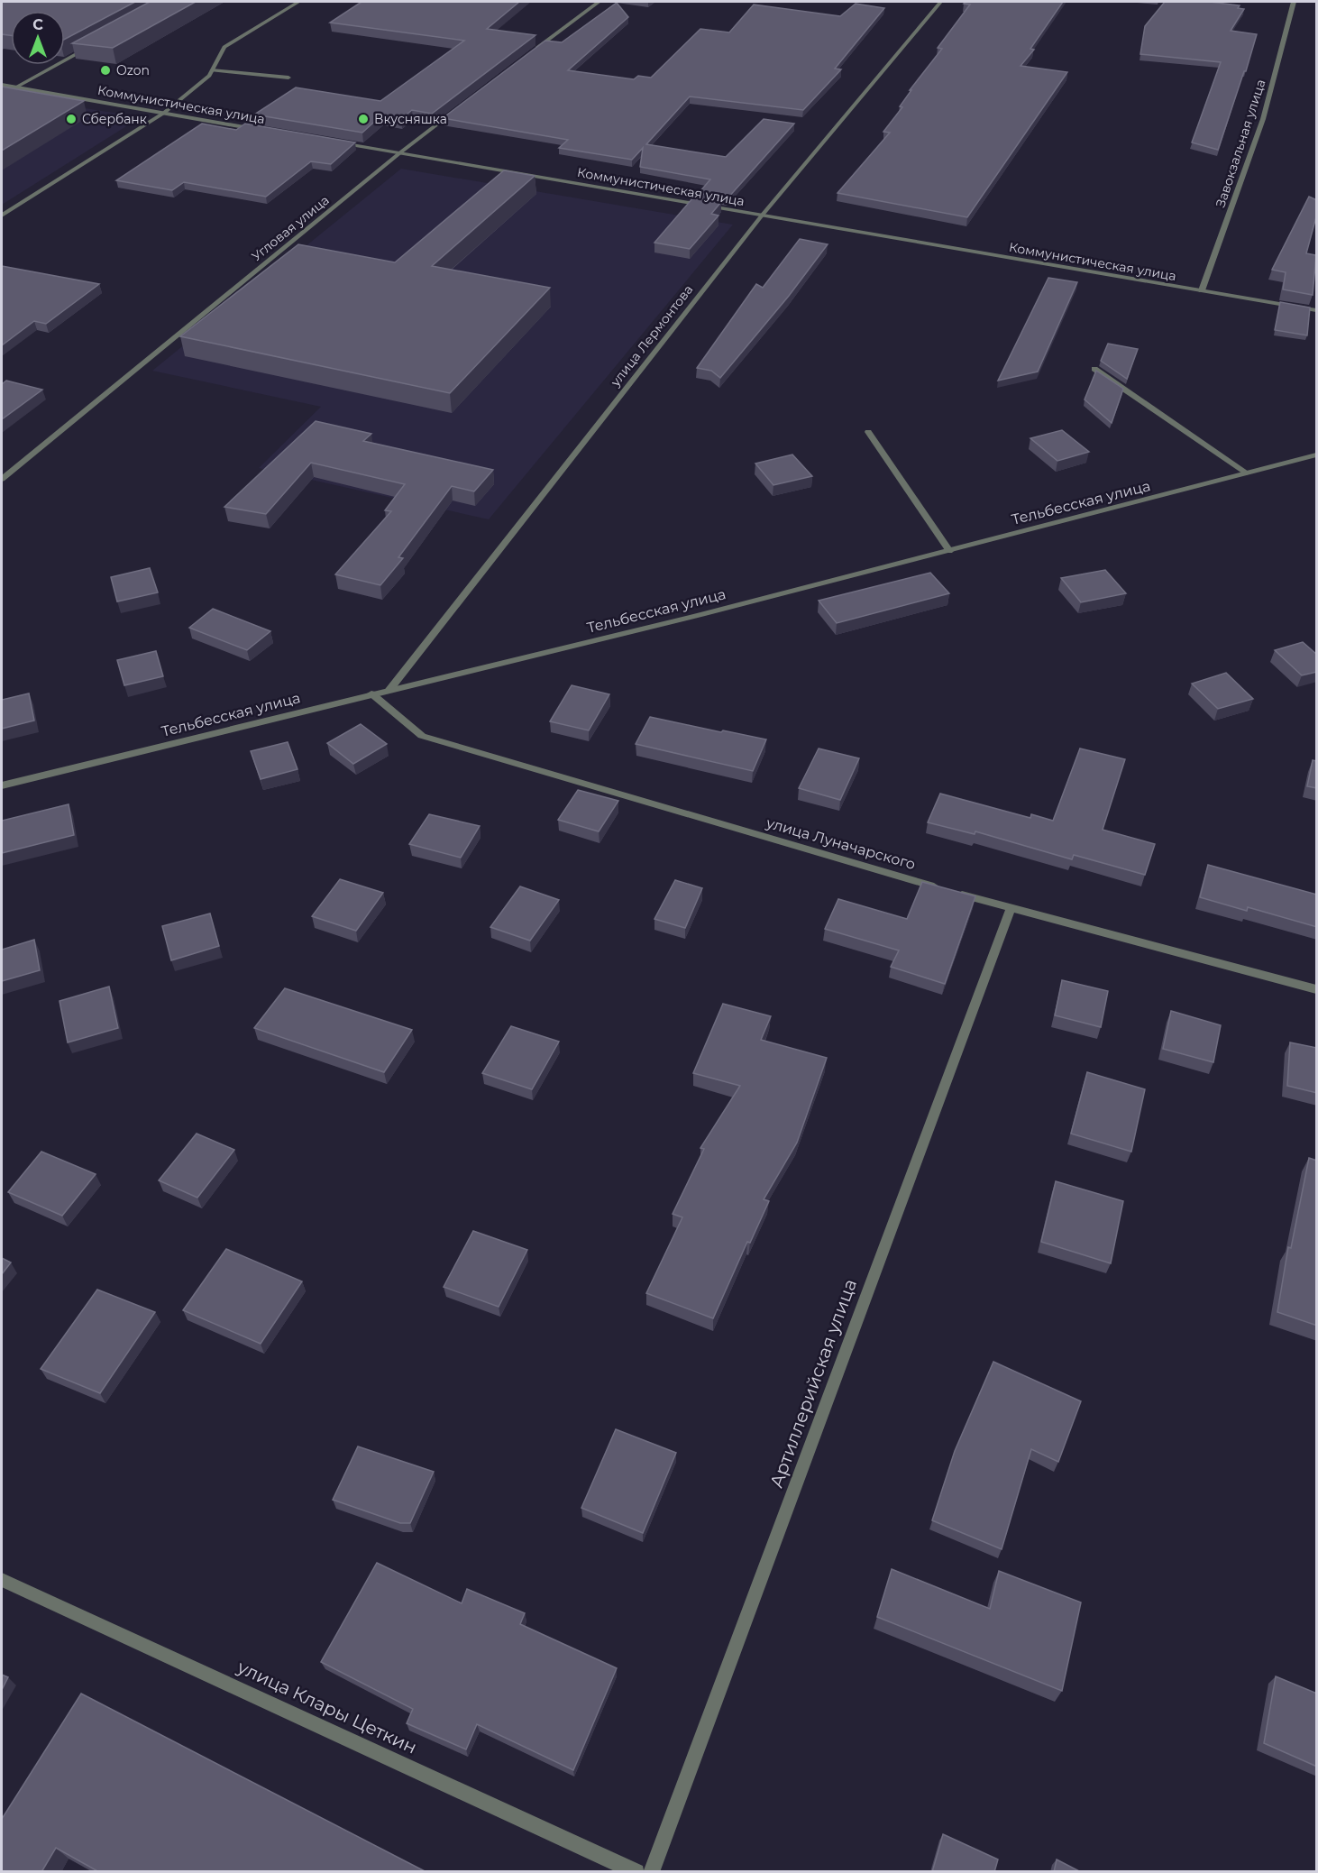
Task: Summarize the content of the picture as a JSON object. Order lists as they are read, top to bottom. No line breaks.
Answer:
{"streets":{"street":["Коммунистическая улица","Завокзальная улица","Угловая улица","улица Лермонтова","Тельбесская улица","улица Луначарского","Артиллерийская улица","улица Клары Цеткин"]},"crossings":[["Коммунистическая улица","Завокзальная улица"],["Коммунистическая улица","Угловая улица"],["Коммунистическая улица","улица Лермонтова"],["улица Лермонтова","Тельбесская улица"],["Тельбесская улица","улица Луначарского"],["улица Луначарского","Артиллерийская улица"]],"places":["Ozon","Сбербанк","Вкусняшка"],"north":"top"}
